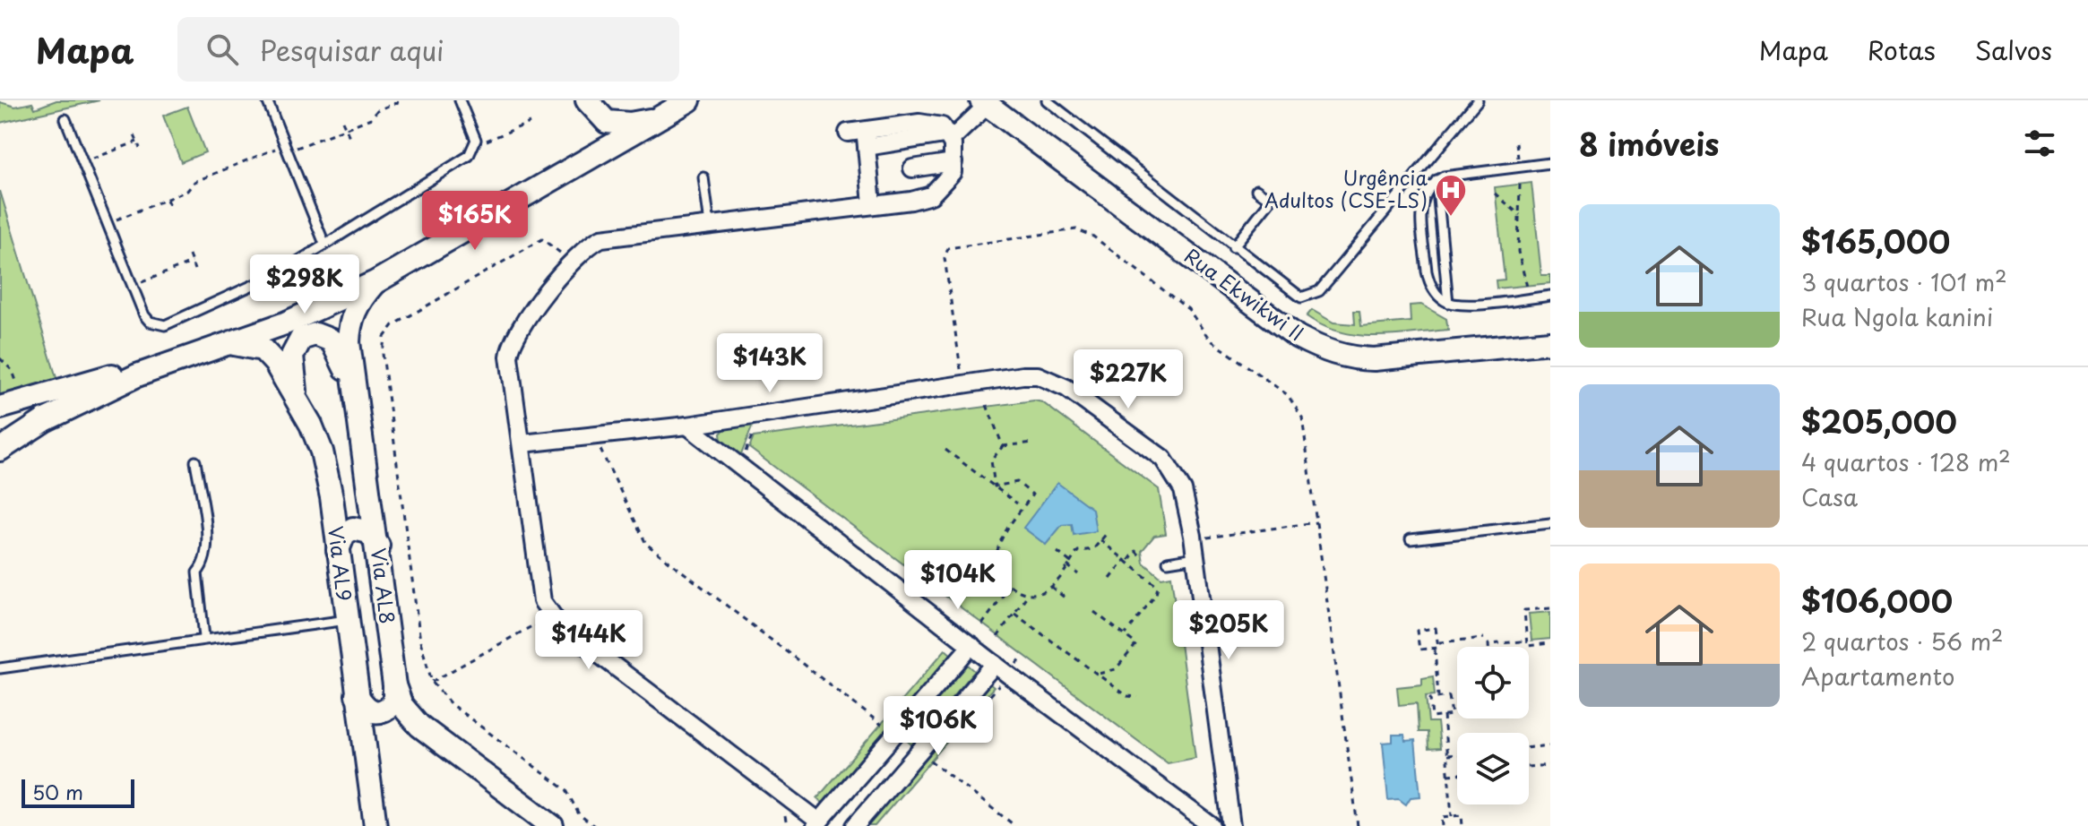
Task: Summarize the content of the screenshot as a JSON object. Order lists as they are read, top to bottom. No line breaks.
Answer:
{"streets":{"street":["Rua Ekwikwi II","Via AL9","Via AL8"]},"places":{"hospital":["Urgência Adultos (CSE-LS)"]},"scale_bar":"50 m","page":{"header":"Mapa","search":"Pesquisar aqui","nav":["Mapa","Rotas","Salvos"],"heading":"8 imóveis","list":[{"name":"$165,000","note":"3 quartos · 101 m² · Rua Ngola kanini"},{"name":"$205,000","note":"4 quartos · 128 m² · Casa"},{"name":"$106,000","note":"2 quartos · 56 m² · Apartamento"}],"price":["$165K","$298K","$143K","$227K","$104K","$205K","$144K","$106K"],"scale":"50 m"}}
